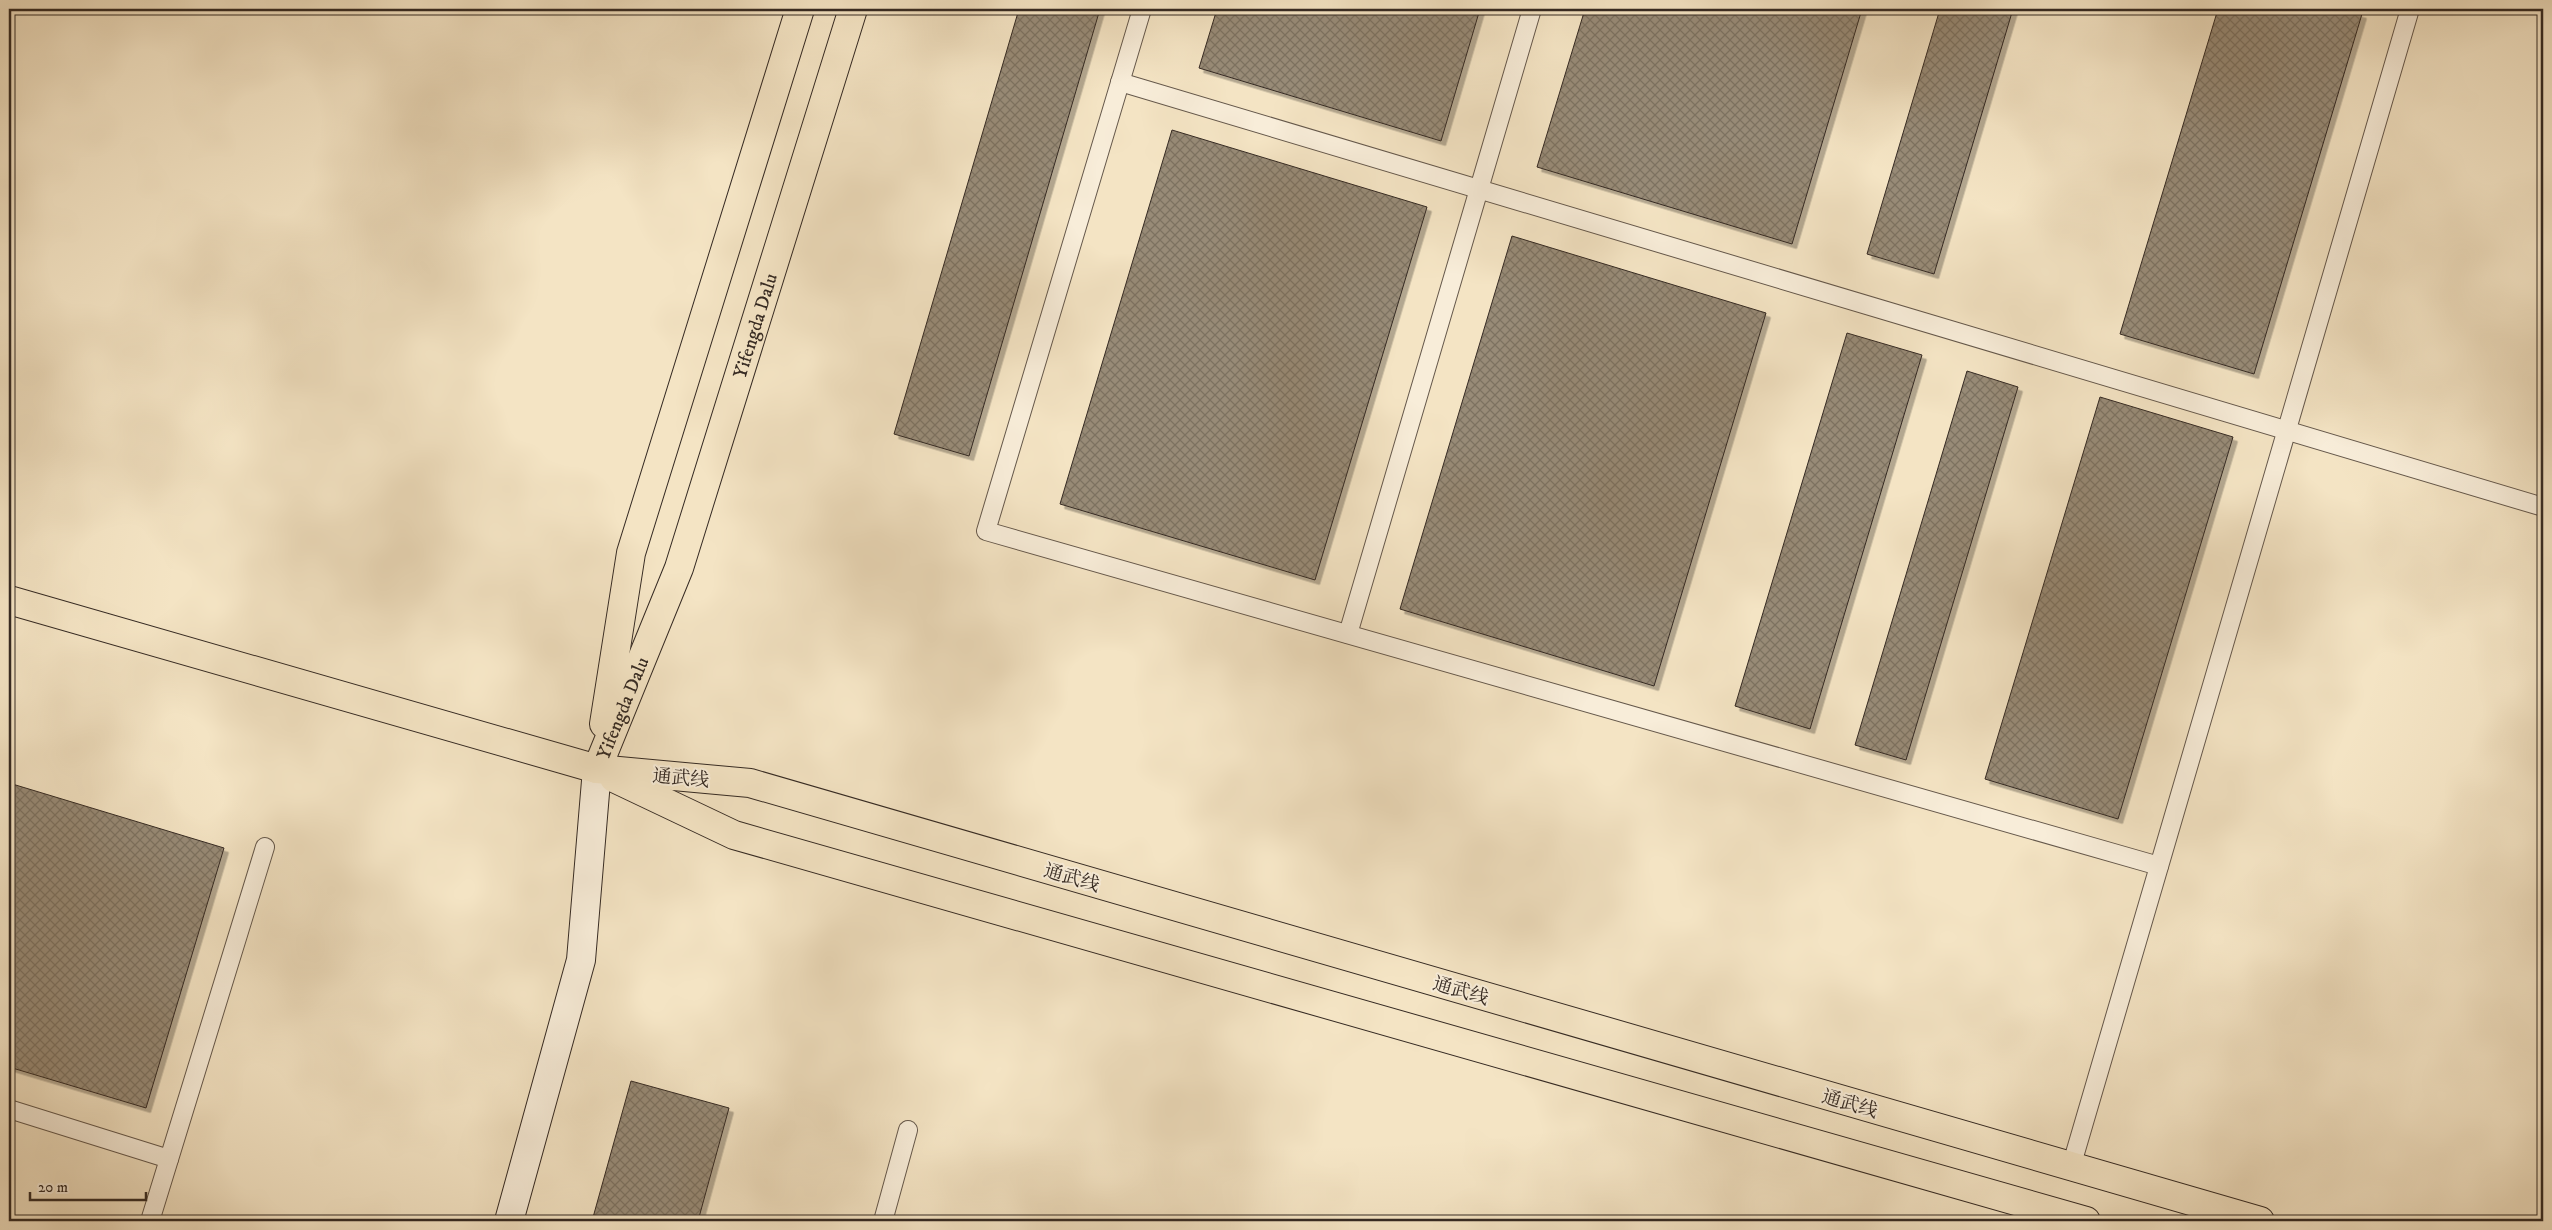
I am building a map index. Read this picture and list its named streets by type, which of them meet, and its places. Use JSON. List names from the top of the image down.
{
  "streets": {
    "main road": ["Yifengda Dalu", "通武线"]
  },
  "crossings": [
    ["Yifengda Dalu", "通武线"]
  ],
  "scale_bar": "20 m"
}
